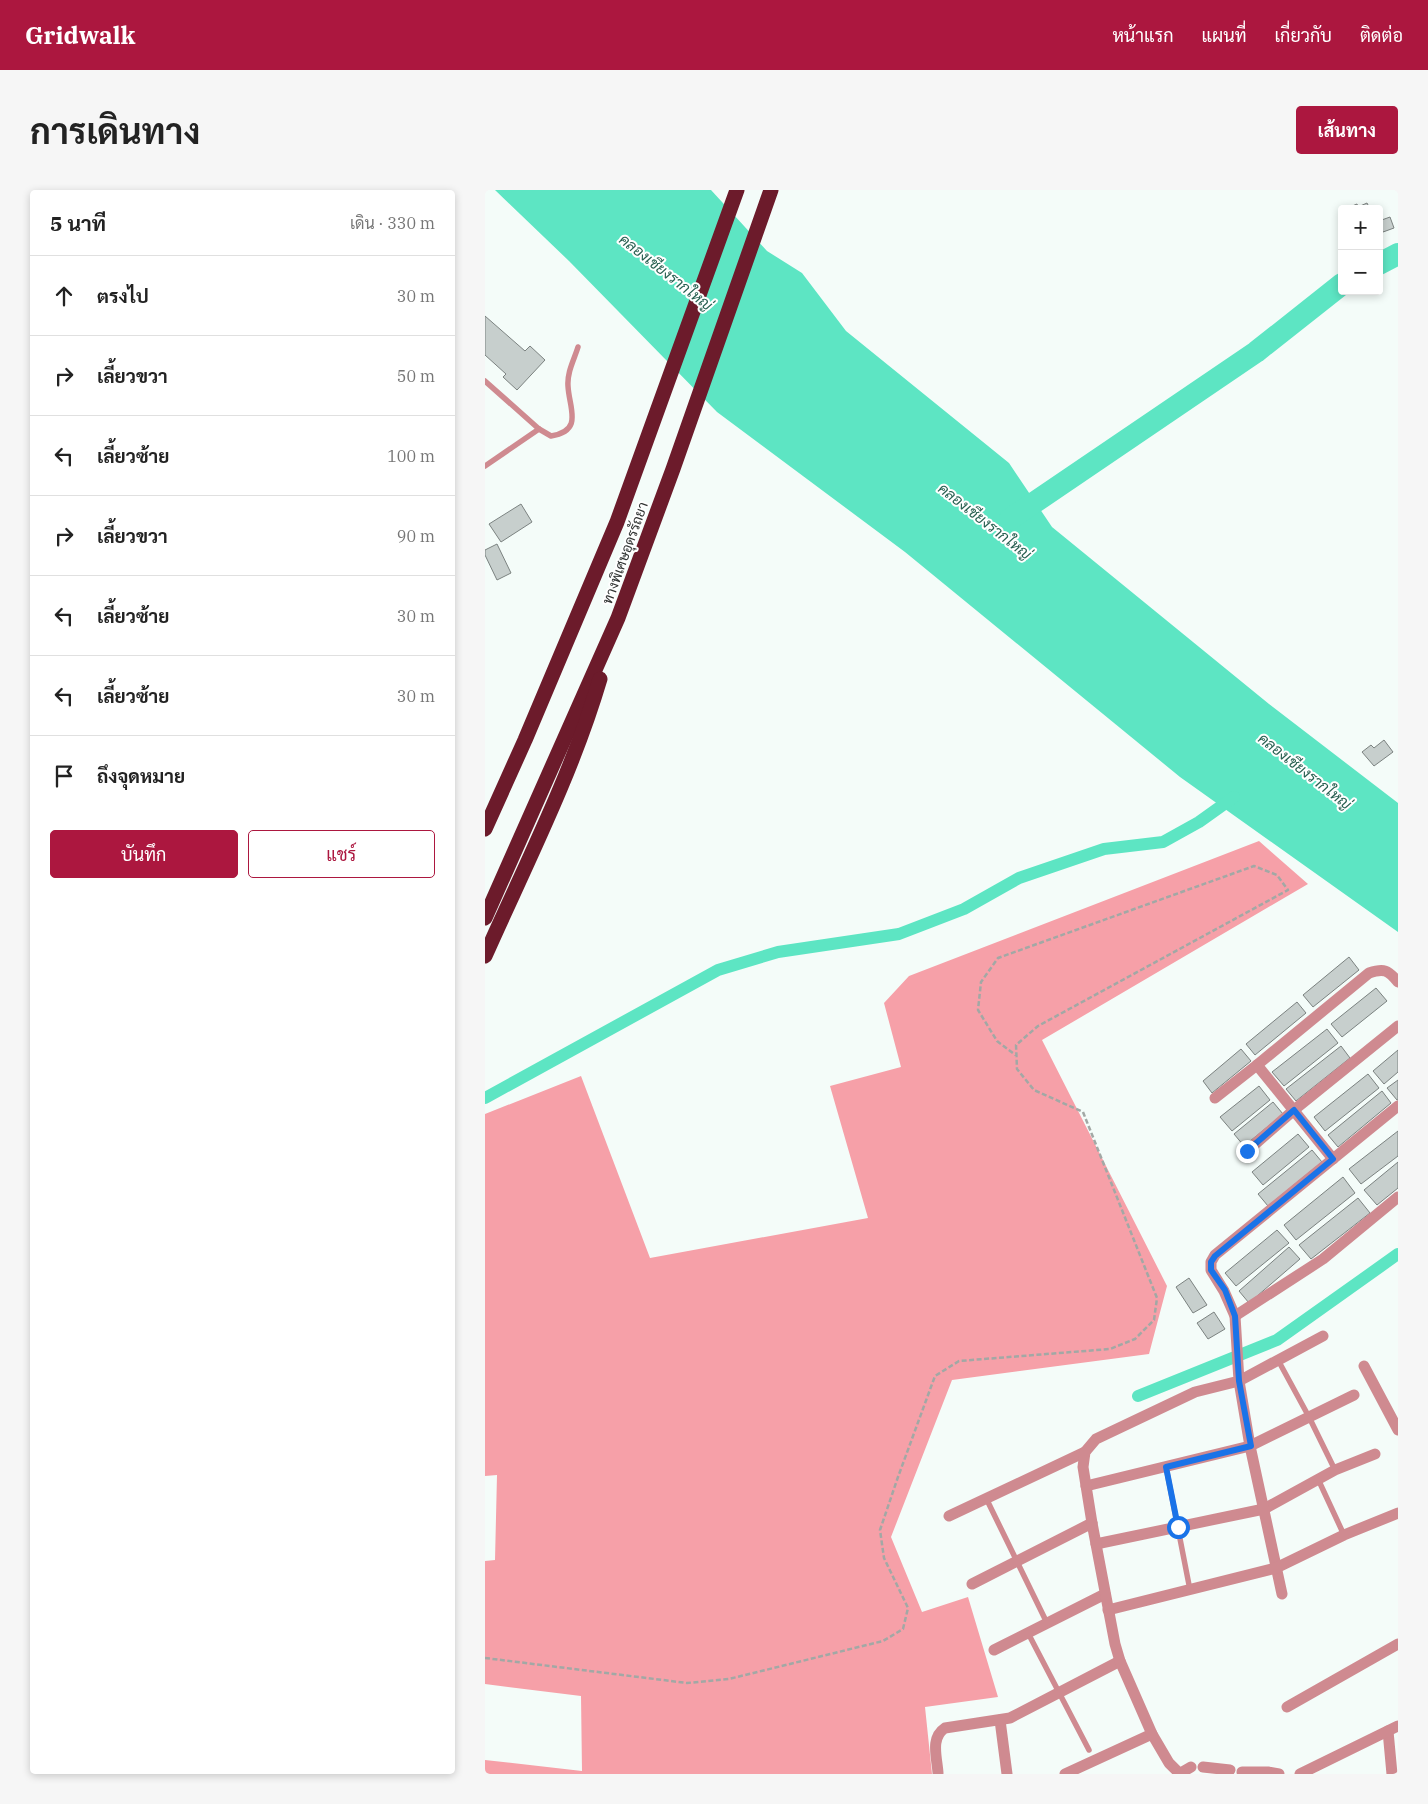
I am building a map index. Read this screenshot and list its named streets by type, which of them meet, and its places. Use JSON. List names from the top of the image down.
{
  "streets": {
    "highway": ["ทางพิเศษอุดรรัถยา"]
  },
  "water": ["คลองเชียงรากใหญ่"],
  "page": {
    "header": "Gridwalk",
    "nav": [
      "หน้าแรก",
      "แผนที่",
      "เกี่ยวกับ",
      "ติดต่อ"
    ],
    "buttons": [
      "เส้นทาง",
      ["บันทึก", "แชร์"]
    ],
    "title": "การเดินทาง",
    "heading": ["5 นาที", "เดิน · 330 m"],
    "map_buttons": ["+", "−"],
    "list": [
      ["ตรงไป", "30 m"],
      ["เลี้ยวขวา", "50 m"],
      ["เลี้ยวซ้าย", "100 m"],
      ["เลี้ยวขวา", "90 m"],
      ["เลี้ยวซ้าย", "30 m"],
      ["เลี้ยวซ้าย", "30 m"],
      "ถึงจุดหมาย"
    ]
  }
}
